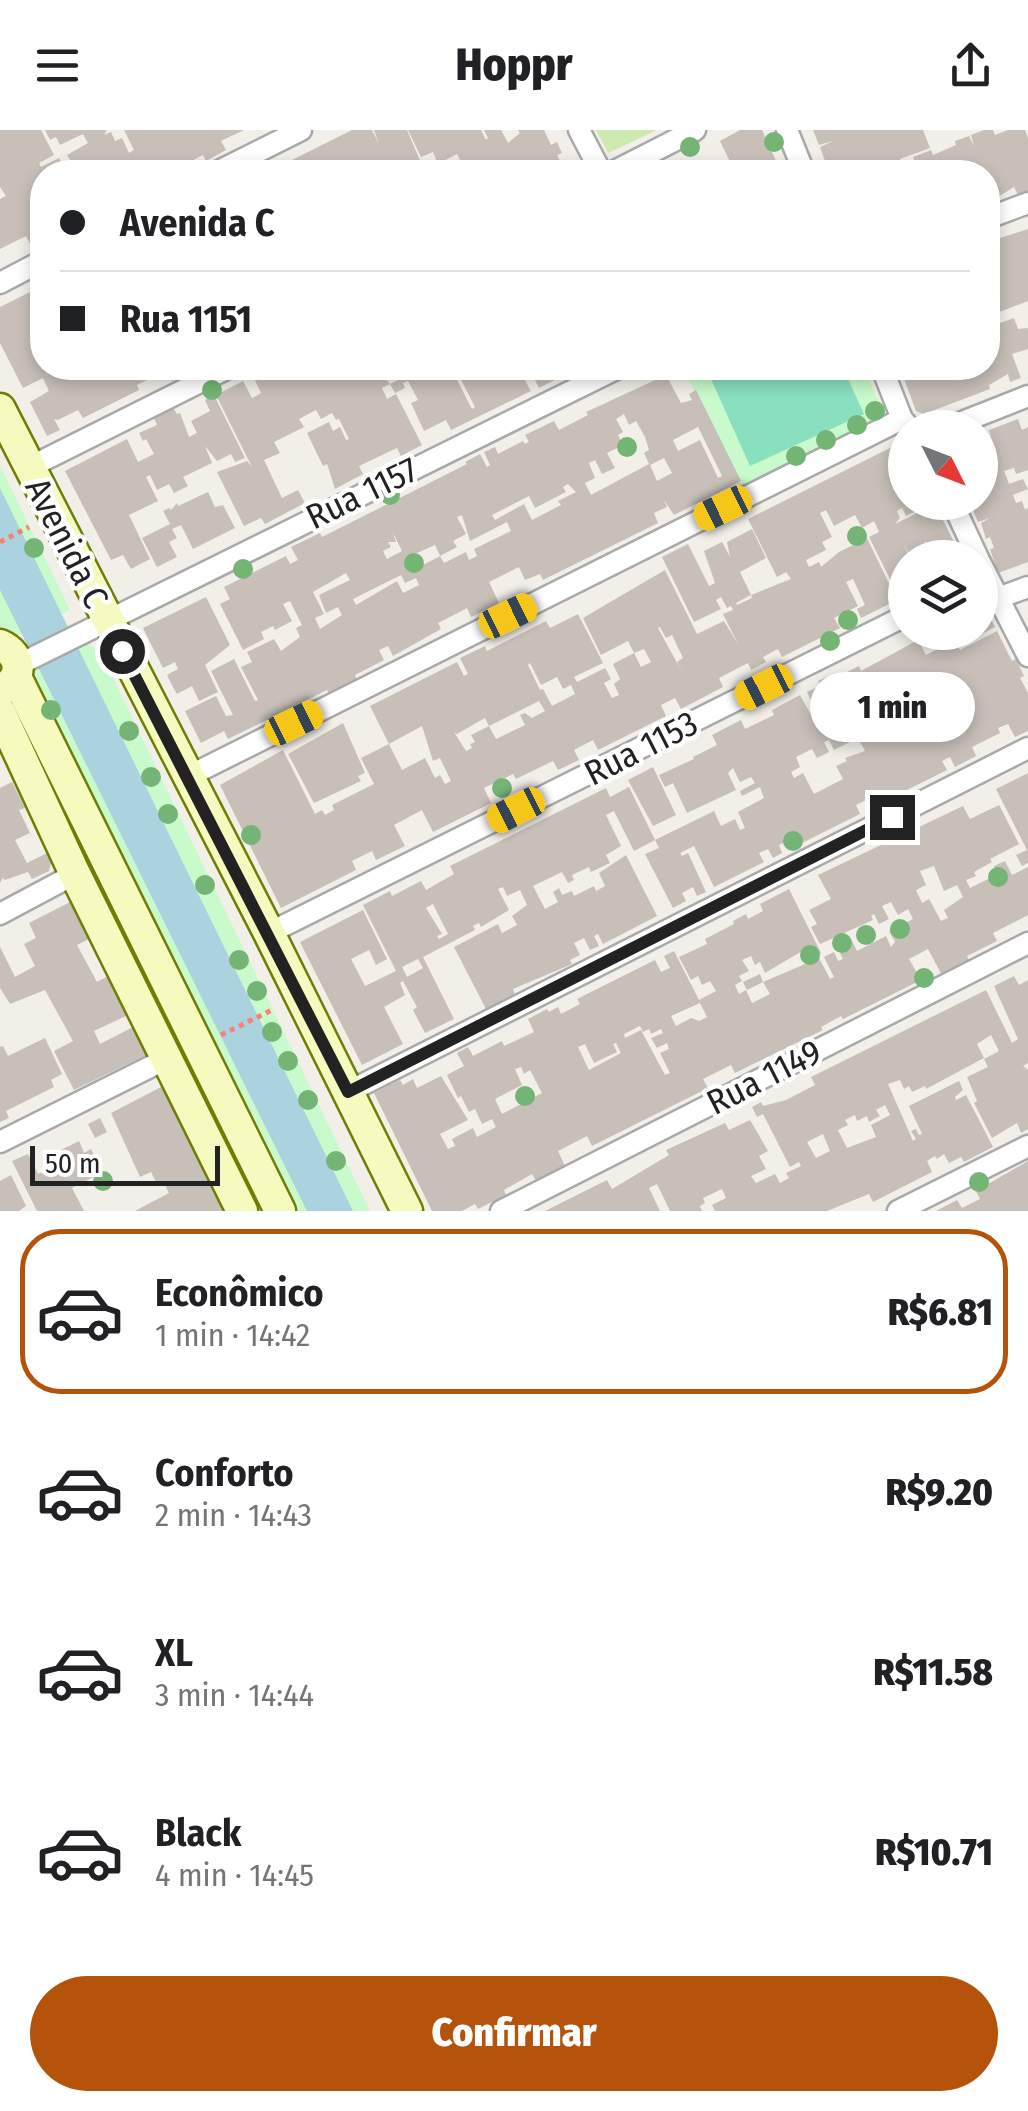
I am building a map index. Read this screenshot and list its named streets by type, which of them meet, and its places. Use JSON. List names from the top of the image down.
{
  "streets": {
    "street": [
      "Rua 1157",
      "Avenida C",
      "Rua 1153",
      "Rua 1149"
    ]
  },
  "crossings": [
    ["Rua 1157", "Avenida C"],
    ["Avenida C", "Rua 1153"]
  ],
  "scale_bar": "50 m",
  "north": "bottom right",
  "page": {
    "header": "Hoppr",
    "banner": ["Avenida C", "Rua 1151"],
    "bubble": "1 min",
    "scale": "50 m",
    "list": [
      {
        "name": "Econômico",
        "note": "1 min · 14:42",
        "value": "R$6.81"
      },
      {
        "name": "Conforto",
        "note": "2 min · 14:43",
        "value": "R$9.20"
      },
      {
        "name": "XL",
        "note": "3 min · 14:44",
        "value": "R$11.58"
      },
      {
        "name": "Black",
        "note": "4 min · 14:45",
        "value": "R$10.71"
      }
    ],
    "buttons": "Confirmar"
  }
}
